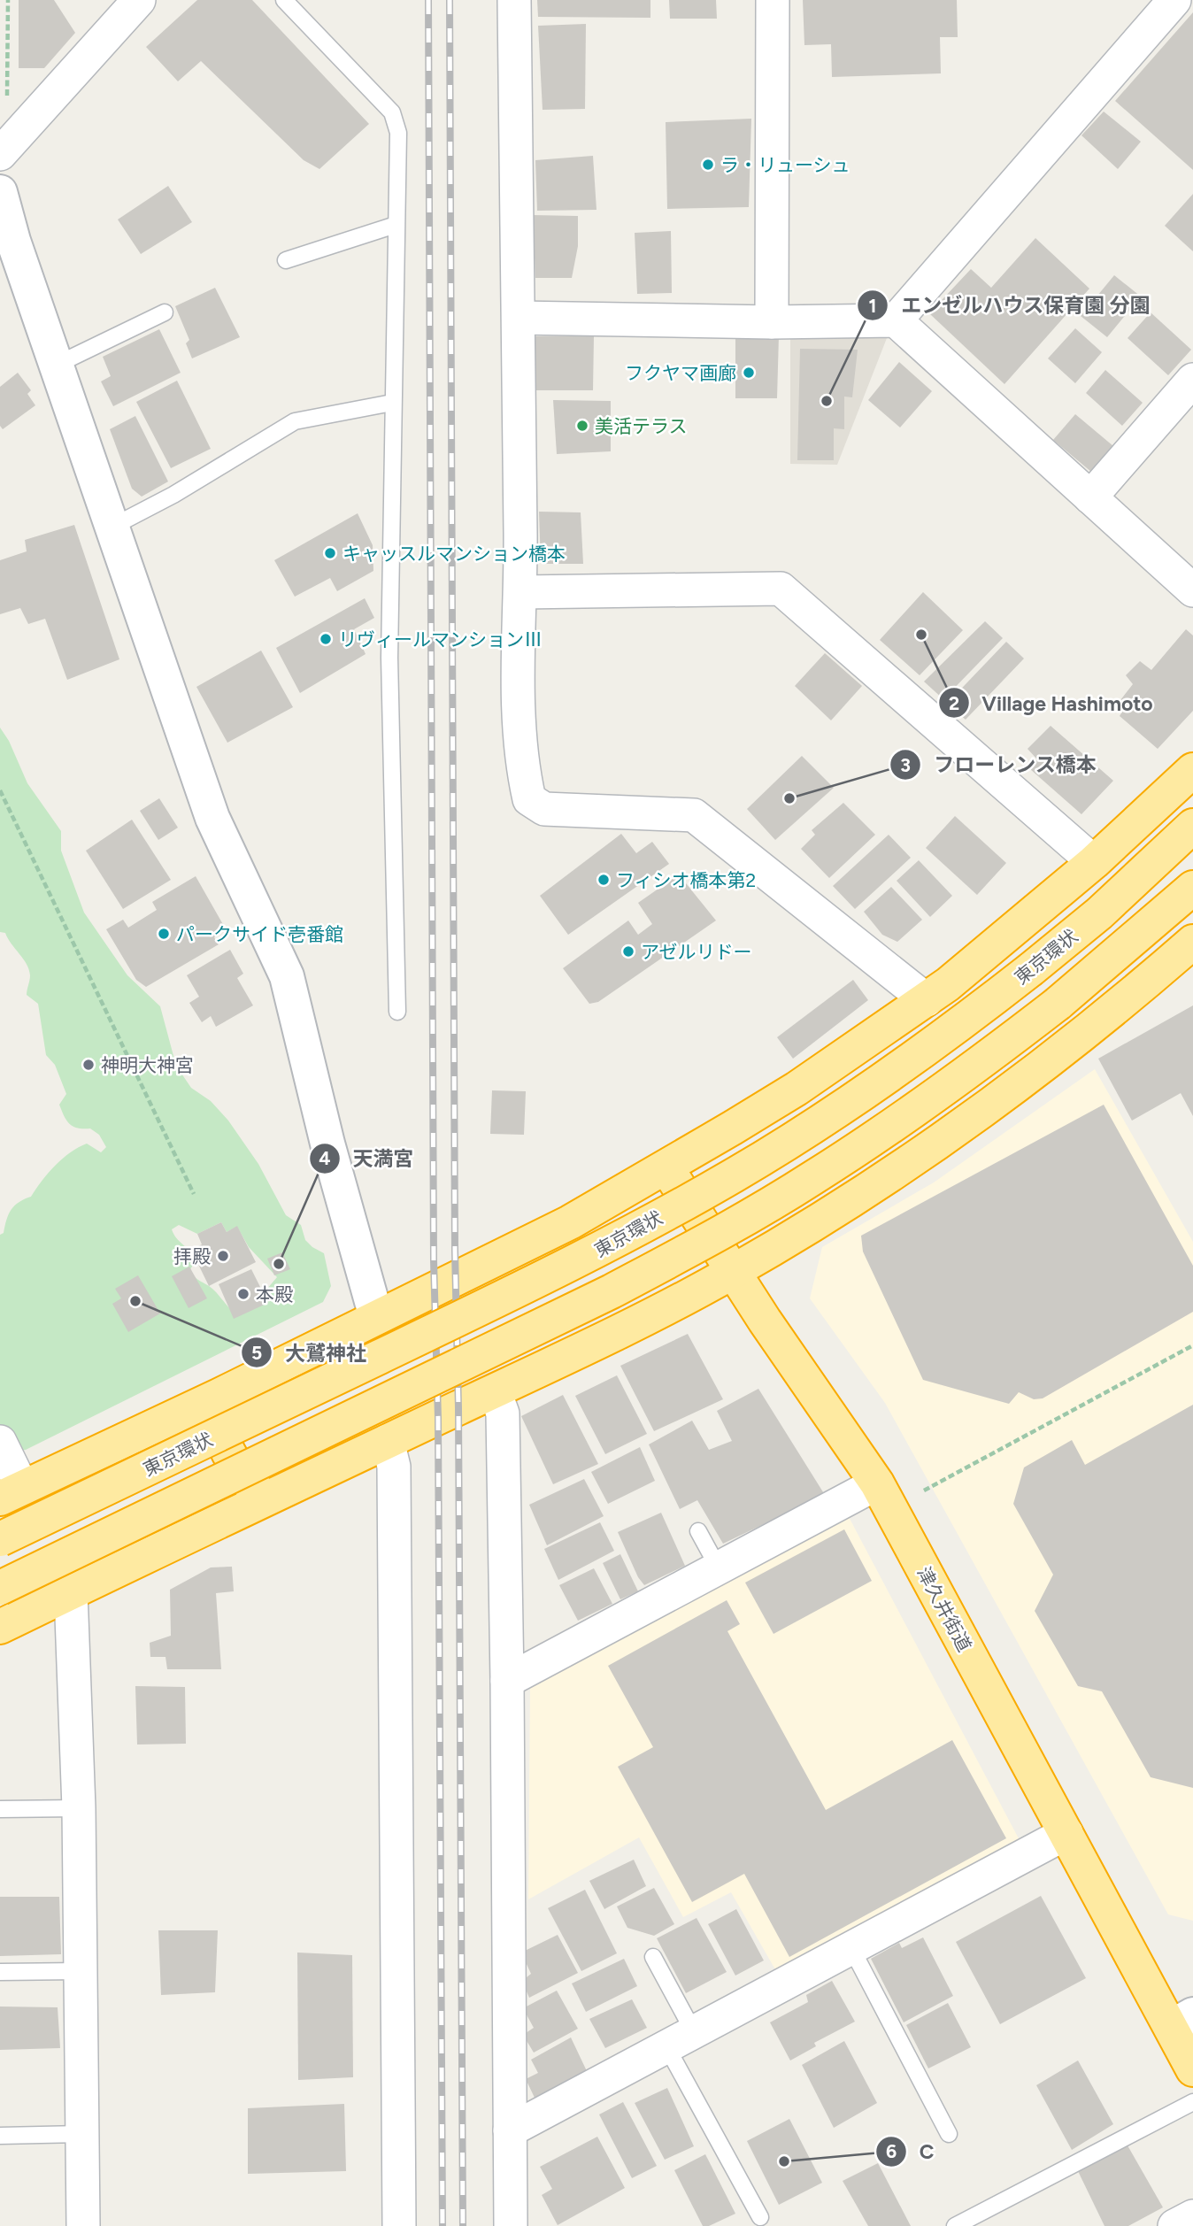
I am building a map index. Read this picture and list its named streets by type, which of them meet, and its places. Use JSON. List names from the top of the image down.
{
  "streets": {
    "highway": ["東京環状", "津久井街道"]
  },
  "places": [
    "ラ・リューシュ",
    "フクヤマ画廊",
    "エンゼルハウス保育園 分園",
    "美活テラス",
    "キャッスルマンション橋本",
    "Village Hashimoto",
    "リヴィールマンションⅢ",
    "フローレンス橋本",
    "フィシオ橋本第2",
    "パークサイド壱番館",
    "アゼルリドー",
    "神明大神宮",
    "拝殿",
    "天満宮",
    "本殿",
    "大鷲神社",
    "C"
  ]
}
